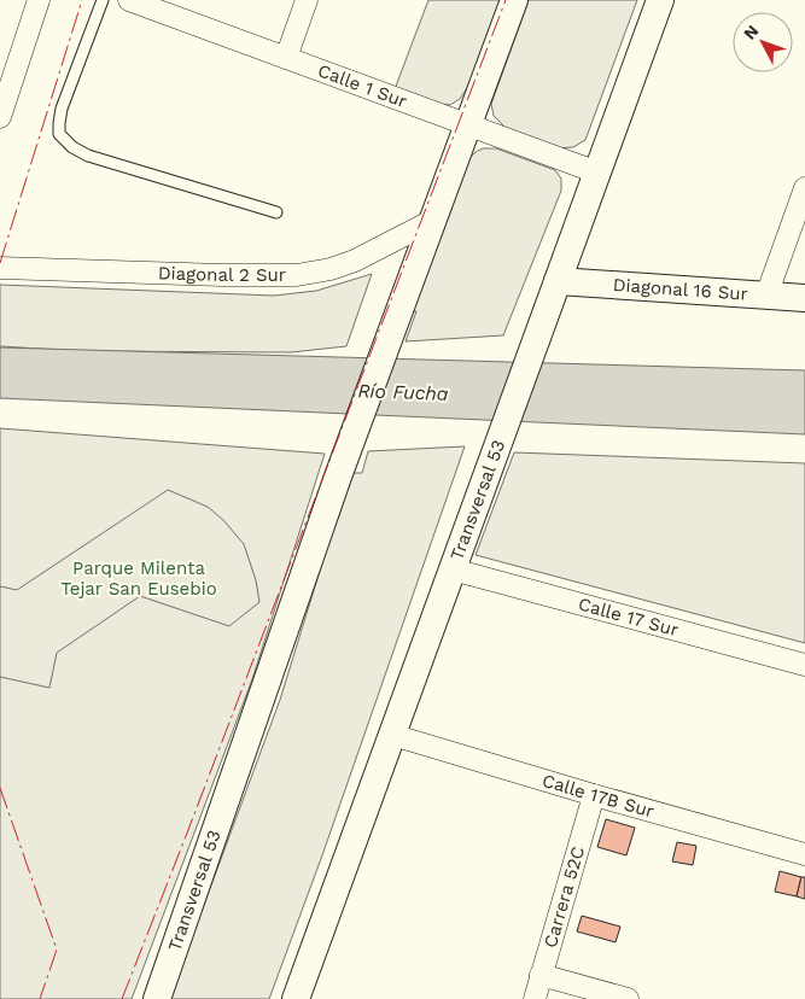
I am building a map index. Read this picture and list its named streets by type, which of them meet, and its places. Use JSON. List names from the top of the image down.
{
  "streets": {
    "street": [
      "Calle 1 Sur",
      "Diagonal 2 Sur",
      "Diagonal 16 Sur",
      "Transversal 53",
      "Calle 17 Sur",
      "Calle 17B Sur",
      "Carrera 52C"
    ]
  },
  "crossings": [
    ["Calle 1 Sur", "Transversal 53"],
    ["Diagonal 2 Sur", "Transversal 53"],
    ["Diagonal 16 Sur", "Transversal 53"],
    ["Transversal 53", "Calle 17 Sur"],
    ["Transversal 53", "Calle 17B Sur"],
    ["Calle 17B Sur", "Carrera 52C"]
  ],
  "water": ["Río Fucha"],
  "parks": ["Parque Milenta Tejar San Eusebio"],
  "north": "top left"
}
